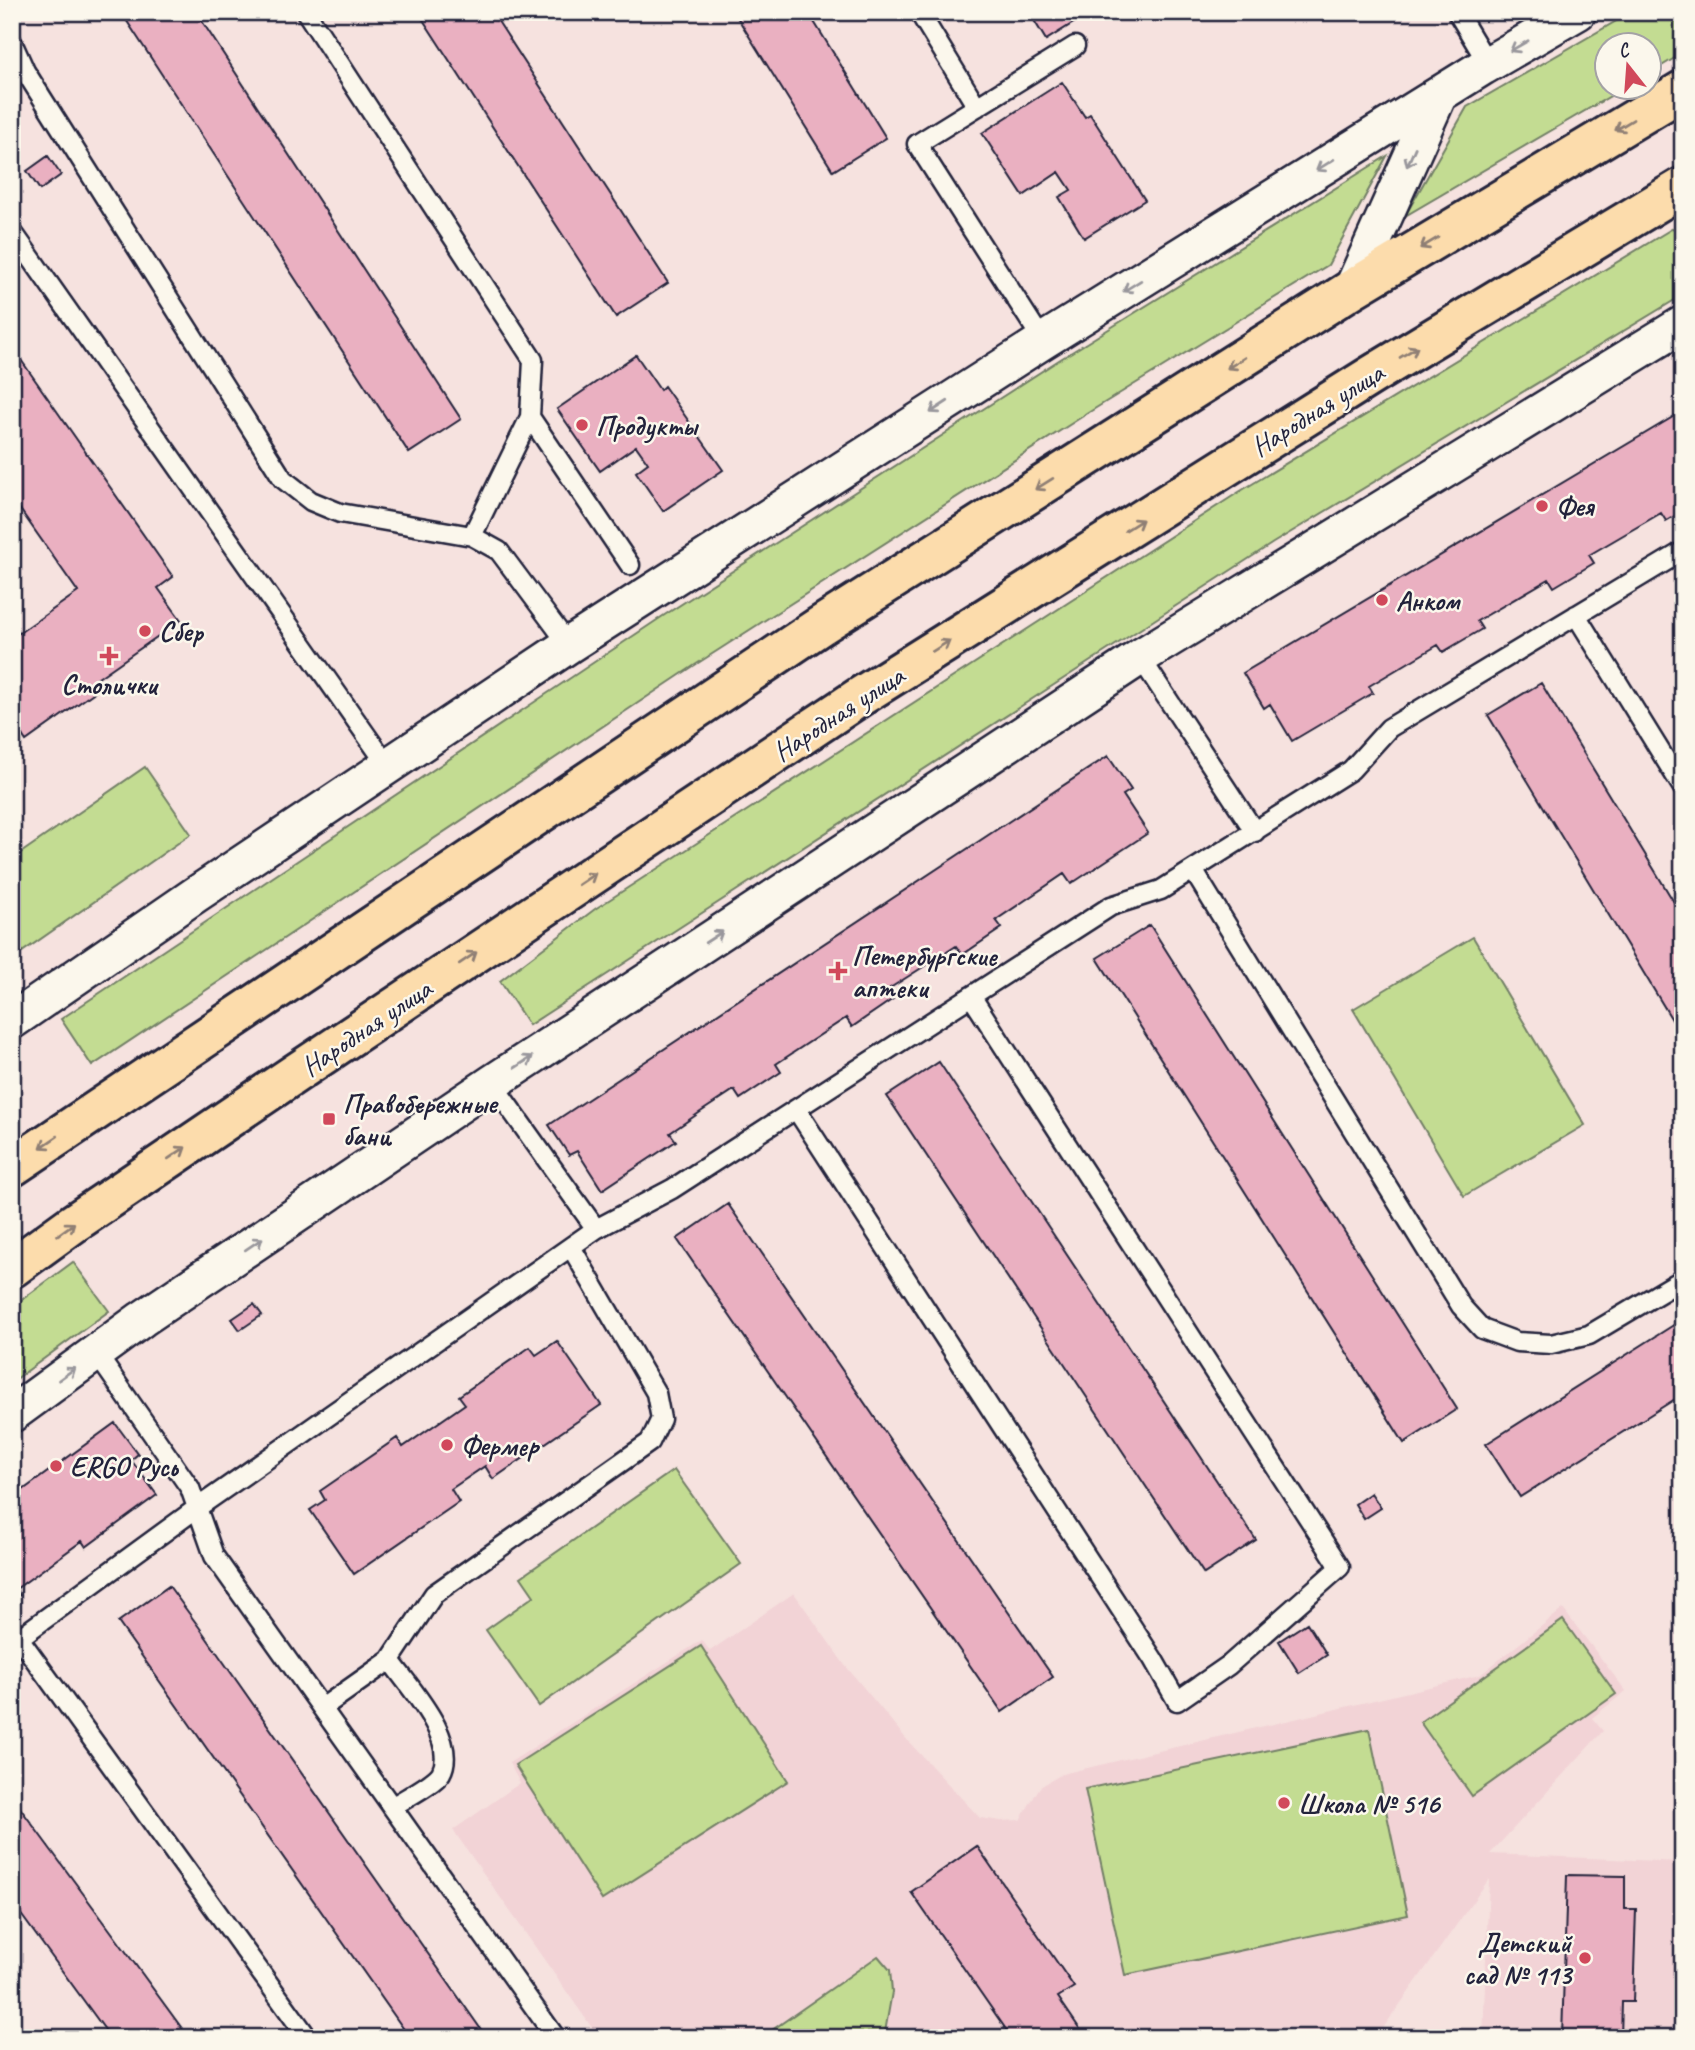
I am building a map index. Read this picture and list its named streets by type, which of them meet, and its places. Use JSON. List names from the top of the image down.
{
  "streets": {
    "main road": ["Народная улица"]
  },
  "places": {
    "other": [
      "Продукты",
      "Фея",
      "Анком",
      "Сбер",
      "Фермер",
      "ERGO Русь",
      "Школа № 516",
      "Детский сад № 113"
    ],
    "health": ["Столички", "Петербургские аптеки"],
    "transit": ["Правобережные бани"]
  },
  "north": "top"
}
